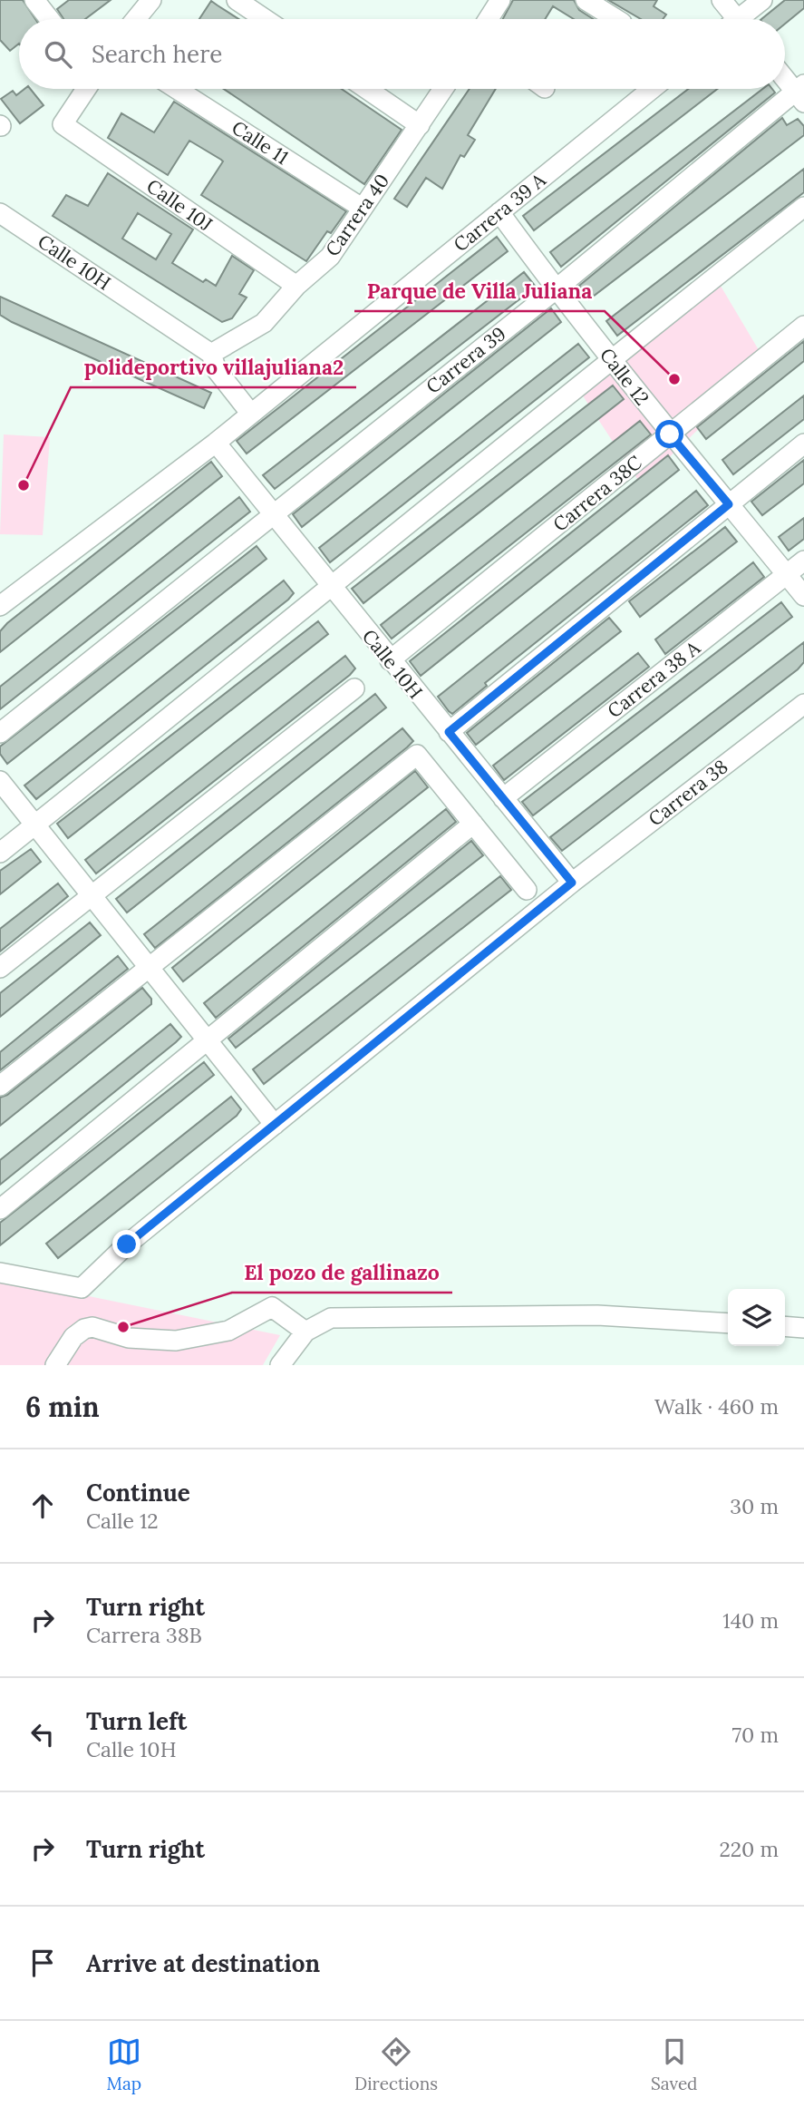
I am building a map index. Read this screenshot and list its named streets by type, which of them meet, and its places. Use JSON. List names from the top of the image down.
{
  "streets": {
    "street": [
      "Calle 11",
      "Calle 10J",
      "Carrera 39 A",
      "Carrera 40",
      "Calle 10H",
      "Carrera 39",
      "Calle 12",
      "Carrera 38C",
      "Carrera 38 A",
      "Carrera 38"
    ]
  },
  "crossings": [
    ["Calle 11", "Carrera 40"],
    ["Calle 10J", "Carrera 40"],
    ["Carrera 39 A", "Calle 10H"],
    ["Carrera 39 A", "Calle 12"],
    ["Carrera 40", "Calle 10H"],
    ["Calle 10H", "Carrera 39"],
    ["Calle 10H", "Carrera 38C"],
    ["Calle 10H", "Carrera 38 A"],
    ["Calle 10H", "Carrera 38"],
    ["Carrera 39", "Calle 12"],
    ["Calle 12", "Carrera 38C"],
    ["Calle 12", "Carrera 38 A"]
  ],
  "places": ["Parque de Villa Juliana", "polideportivo villajuliana2", "El pozo de gallinazo"],
  "page": {
    "search": "Search here",
    "heading": ["6 min", "Walk · 460 m"],
    "list": [
      ["Continue", "Calle 12", "30 m"],
      ["Turn right", "Carrera 38B", "140 m"],
      ["Turn left", "Calle 10H", "70 m"],
      ["Turn right", "220 m"],
      "Arrive at destination"
    ],
    "nav": ["Map", "Directions", "Saved"]
  }
}
